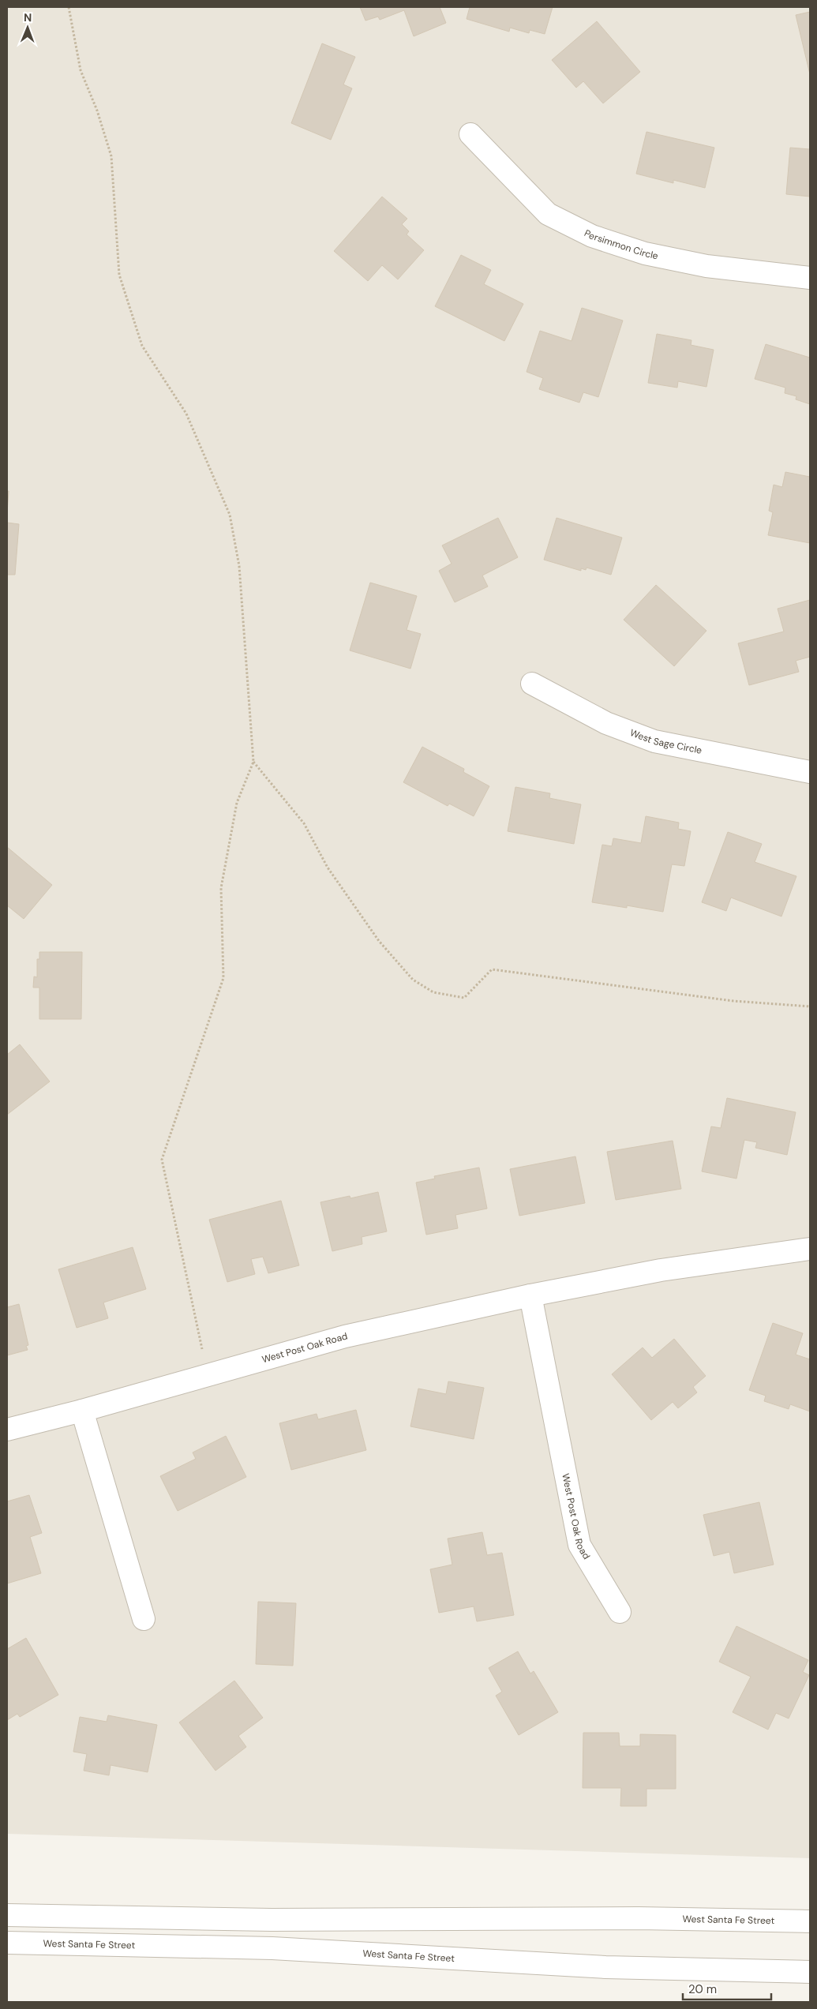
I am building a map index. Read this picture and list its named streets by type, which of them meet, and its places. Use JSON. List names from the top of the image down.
{
  "streets": {
    "street": [
      "Persimmon Circle",
      "West Sage Circle",
      "West Post Oak Road",
      "West Santa Fe Street"
    ]
  },
  "scale_bar": "20 m",
  "north": "top"
}
